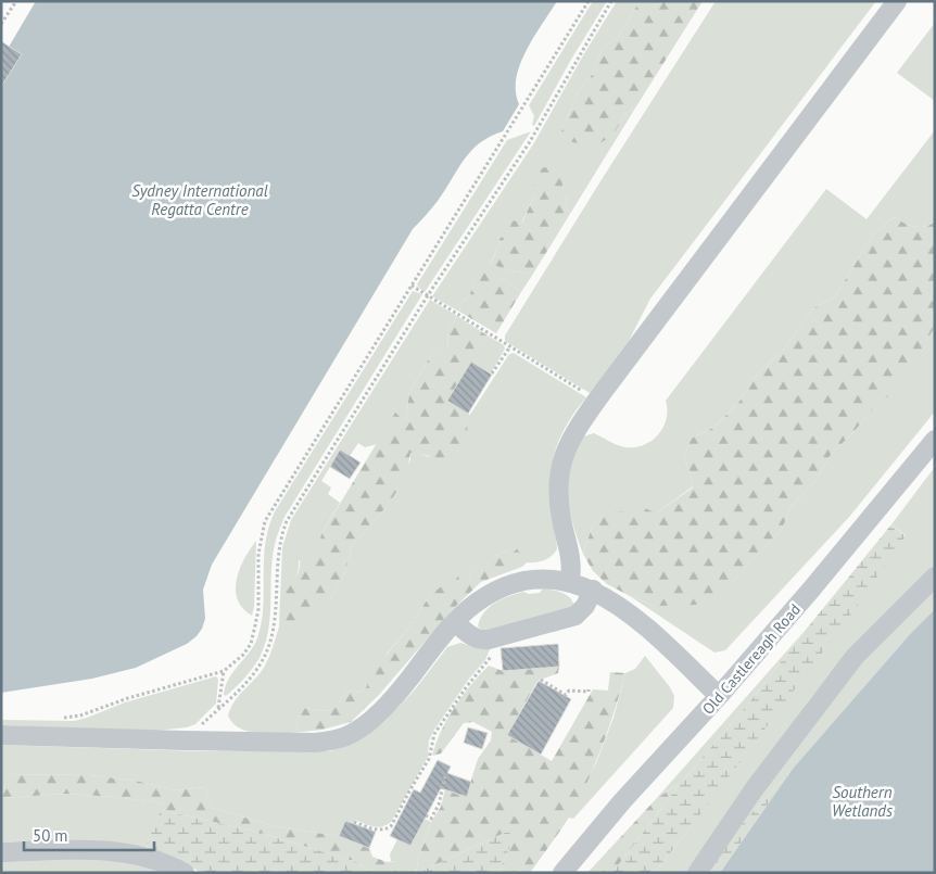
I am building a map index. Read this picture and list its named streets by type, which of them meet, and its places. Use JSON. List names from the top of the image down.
{
  "streets": {
    "street": ["Old Castlereagh Road"]
  },
  "water": ["Sydney International Regatta Centre", "Southern Wetlands"],
  "scale_bar": "50 m"
}
